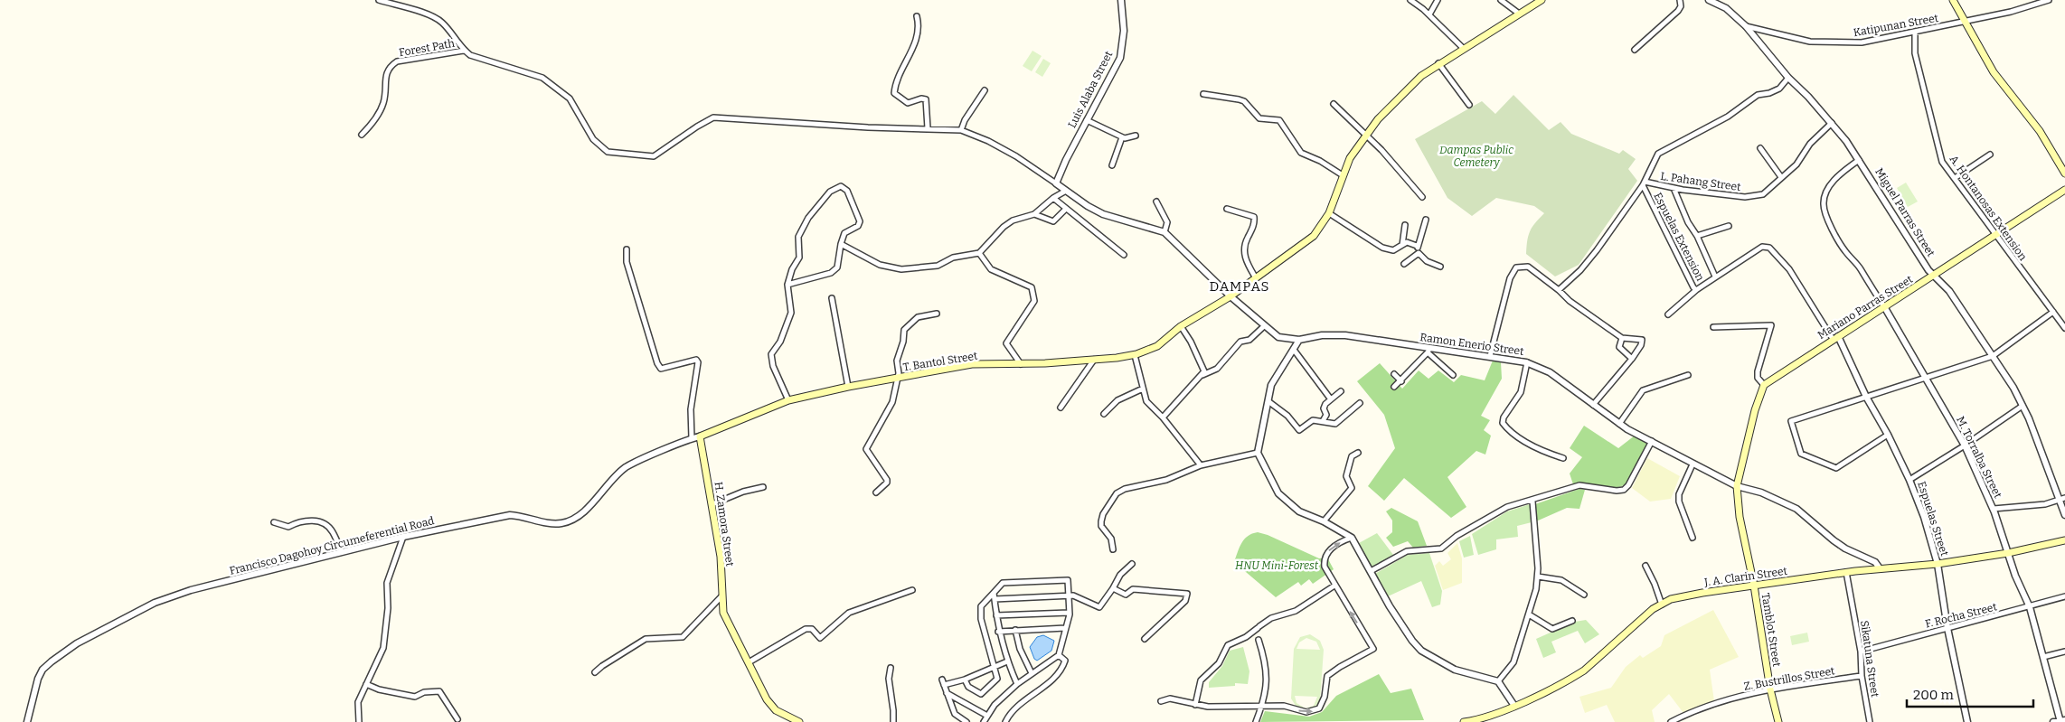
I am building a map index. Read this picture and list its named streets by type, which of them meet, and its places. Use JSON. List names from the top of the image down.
{
  "streets": {
    "main road": [
      "Mariano Parras Street",
      "T. Bantol Street",
      "H. Zamora Street",
      "J. A. Clarin Street",
      "Tamblot Street"
    ],
    "street": [
      "Katipunan Street",
      "Forest Path",
      "Luis Alaba Street",
      "L. Pahang Street",
      "A. Hontanosas Extension",
      "Miguel Parras Street",
      "Espuelas Extension",
      "Ramon Enerio Street",
      "M. Torralba Street",
      "Espuelas Street",
      "Francisco Dagohoy Circumeferential Road",
      "F. Rocha Street",
      "Sikatuna Street",
      "Z. Bustrillos Street"
    ]
  },
  "crossings": [
    ["Katipunan Street", "A. Hontanosas Extension"],
    ["Katipunan Street", "Miguel Parras Street"],
    ["Luis Alaba Street", "Ramon Enerio Street"],
    ["L. Pahang Street", "Miguel Parras Street"],
    ["L. Pahang Street", "Espuelas Extension"],
    ["A. Hontanosas Extension", "Mariano Parras Street"],
    ["Miguel Parras Street", "Mariano Parras Street"],
    ["Miguel Parras Street", "M. Torralba Street"],
    ["Espuelas Extension", "Mariano Parras Street"],
    ["Espuelas Extension", "Espuelas Street"],
    ["Mariano Parras Street", "M. Torralba Street"],
    ["Mariano Parras Street", "Espuelas Street"],
    ["Ramon Enerio Street", "T. Bantol Street"],
    ["Ramon Enerio Street", "J. A. Clarin Street"],
    ["Ramon Enerio Street", "Tamblot Street"],
    ["T. Bantol Street", "H. Zamora Street"],
    ["T. Bantol Street", "Francisco Dagohoy Circumeferential Road"],
    ["M. Torralba Street", "J. A. Clarin Street"],
    ["M. Torralba Street", "F. Rocha Street"],
    ["Espuelas Street", "J. A. Clarin Street"],
    ["Espuelas Street", "F. Rocha Street"],
    ["H. Zamora Street", "Francisco Dagohoy Circumeferential Road"],
    ["J. A. Clarin Street", "Tamblot Street"],
    ["J. A. Clarin Street", "Sikatuna Street"],
    ["F. Rocha Street", "Sikatuna Street"],
    ["Tamblot Street", "Z. Bustrillos Street"],
    ["Sikatuna Street", "Z. Bustrillos Street"]
  ],
  "districts": ["DAMPAS"],
  "parks": ["Dampas Public Cemetery", "HNU Mini-Forest"],
  "scale_bar": "200 m"
}
